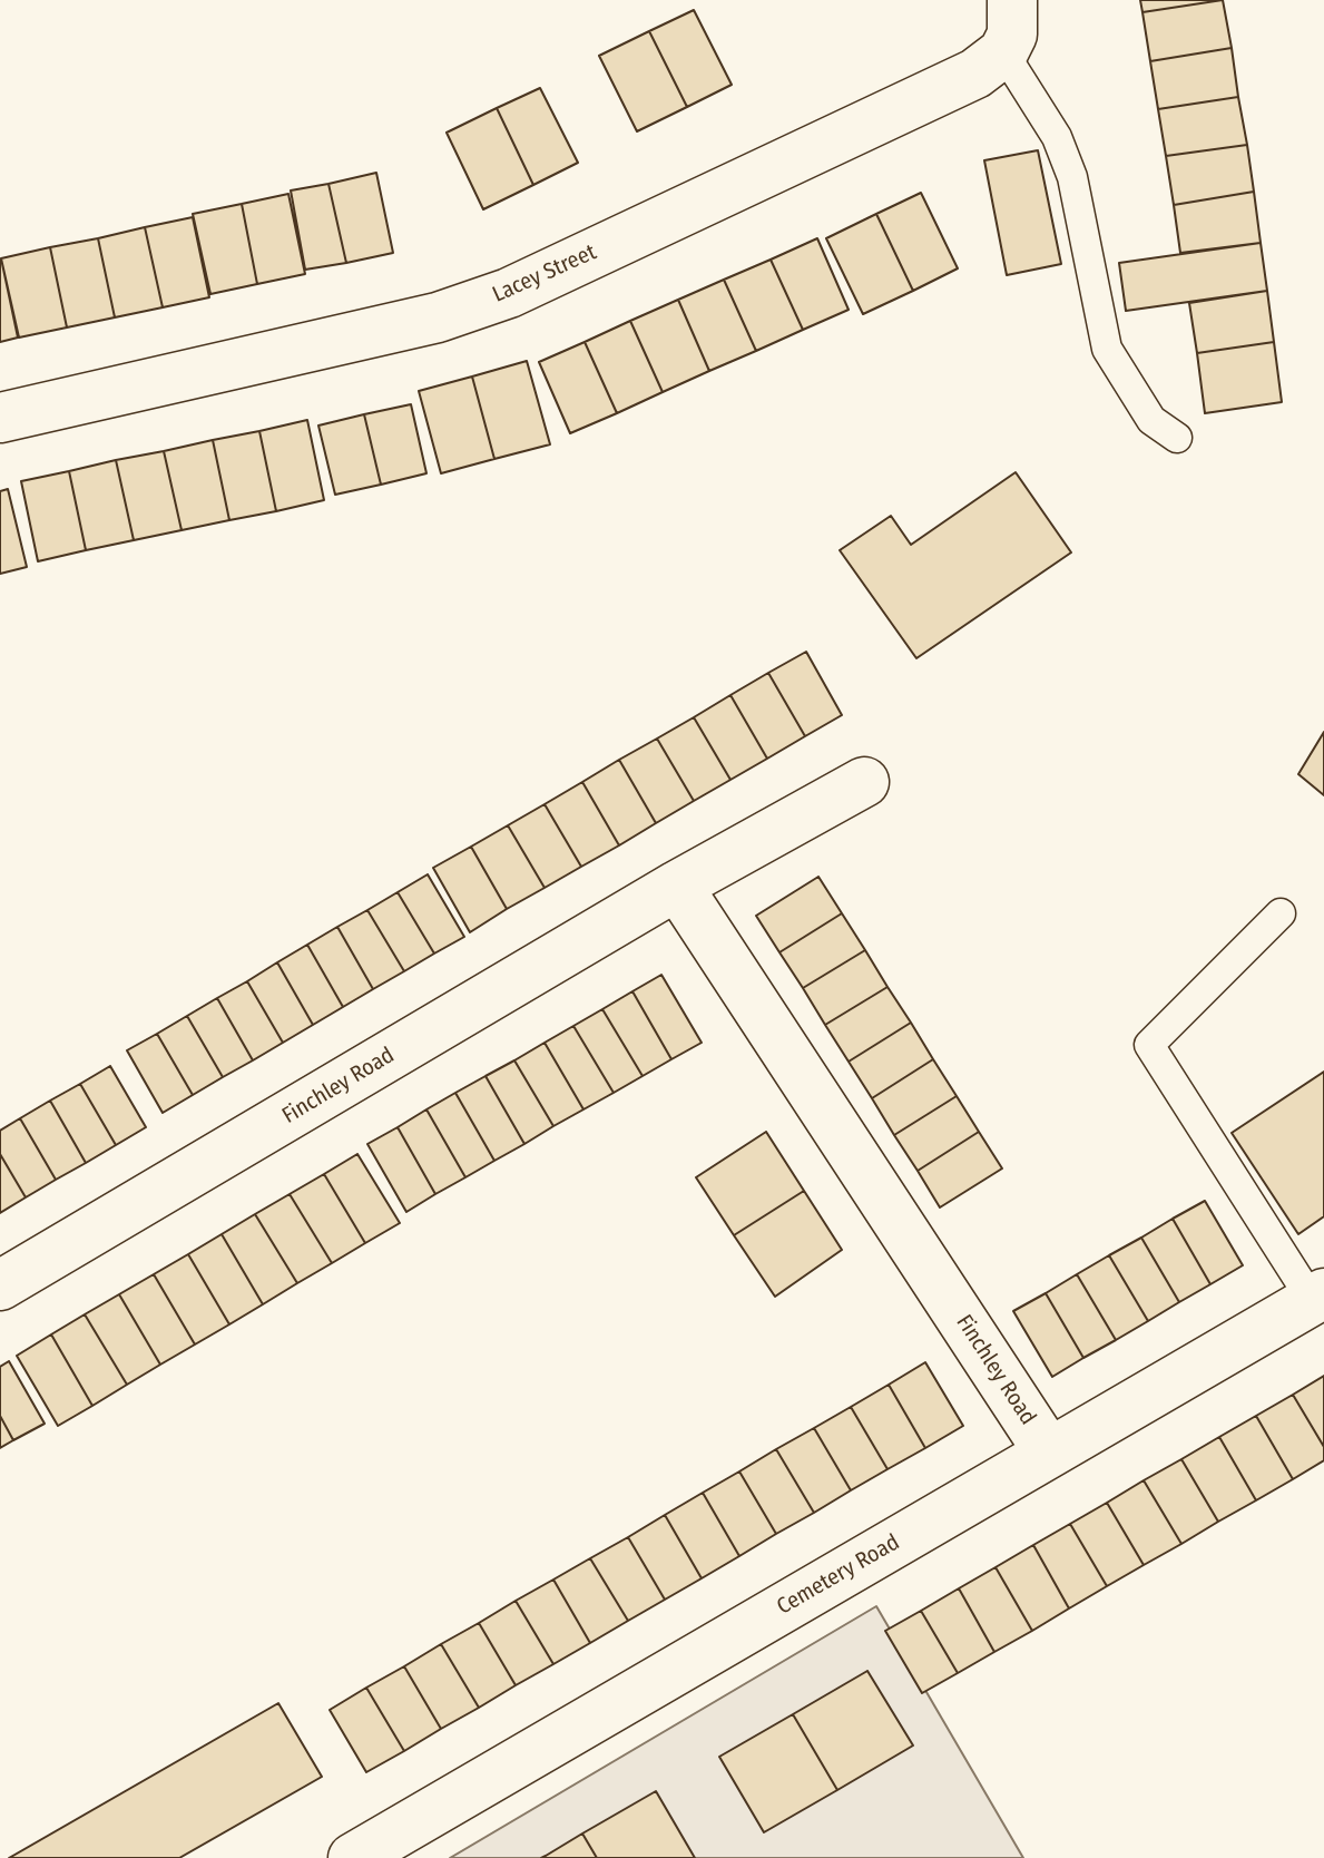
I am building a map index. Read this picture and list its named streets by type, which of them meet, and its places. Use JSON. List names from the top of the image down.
{
  "streets": {
    "street": ["Lacey Street", "Finchley Road", "Cemetery Road"]
  },
  "crossings": [
    ["Finchley Road", "Cemetery Road"]
  ]
}
